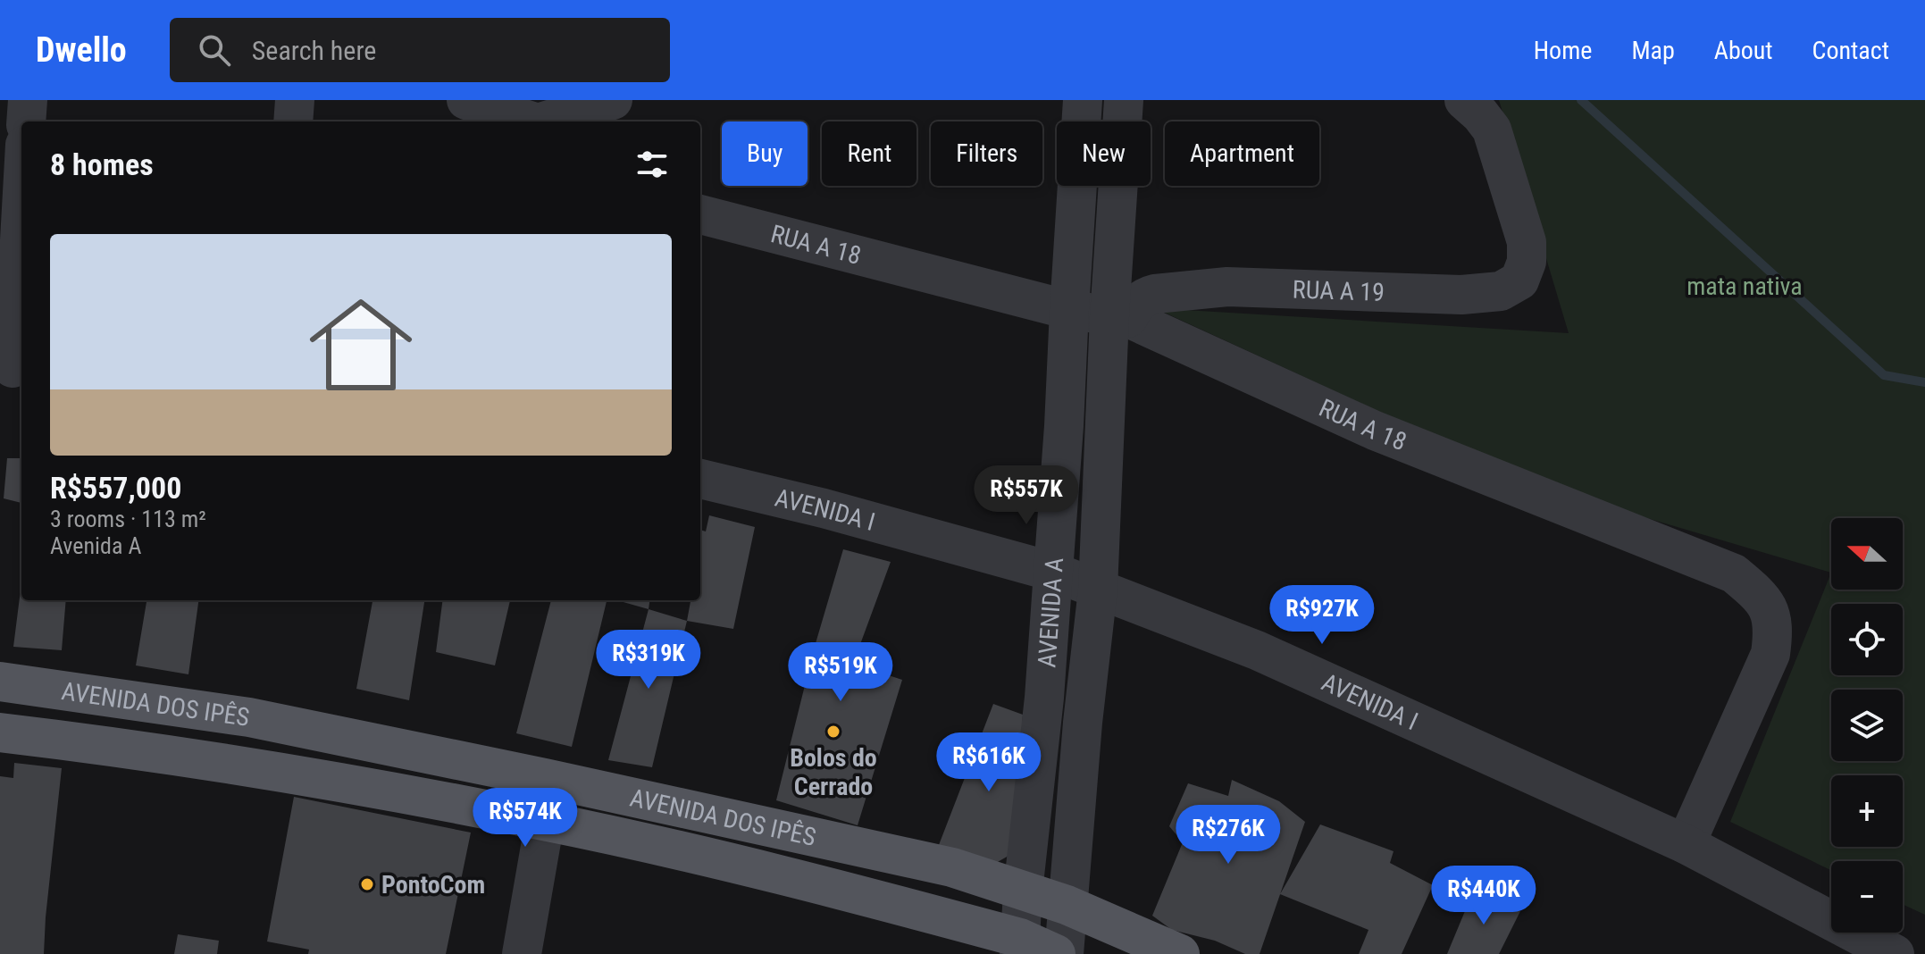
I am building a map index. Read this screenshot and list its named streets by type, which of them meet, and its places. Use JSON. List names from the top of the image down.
{
  "streets": {
    "main road": ["AVENIDA DOS IPÊS"],
    "street": [
      "RUA A 18",
      "RUA A 19",
      "AVENIDA I",
      "AVENIDA A"
    ]
  },
  "crossings": [
    ["RUA A 18", "RUA A 19"],
    ["RUA A 18", "AVENIDA I"],
    ["RUA A 18", "AVENIDA A"],
    ["RUA A 19", "AVENIDA A"],
    ["AVENIDA I", "AVENIDA A"],
    ["AVENIDA A", "AVENIDA DOS IPÊS"]
  ],
  "parks": ["mata nativa"],
  "places": ["Bolos do Cerrado", "PontoCom"],
  "north": "left",
  "page": {
    "header": "Dwello",
    "search": "Search here",
    "nav": [
      "Home",
      "Map",
      "About",
      "Contact"
    ],
    "chip": [
      "Buy",
      "Rent",
      "Filters",
      "New",
      "Apartment"
    ],
    "heading": "8 homes",
    "list": [
      {
        "name": "R$557,000",
        "note": "3 rooms · 113 m² · Avenida A"
      }
    ],
    "price": [
      "R$557K",
      "R$927K",
      "R$319K",
      "R$519K",
      "R$616K",
      "R$574K",
      "R$276K",
      "R$440K"
    ],
    "map_buttons": ["+", "−"]
  }
}
